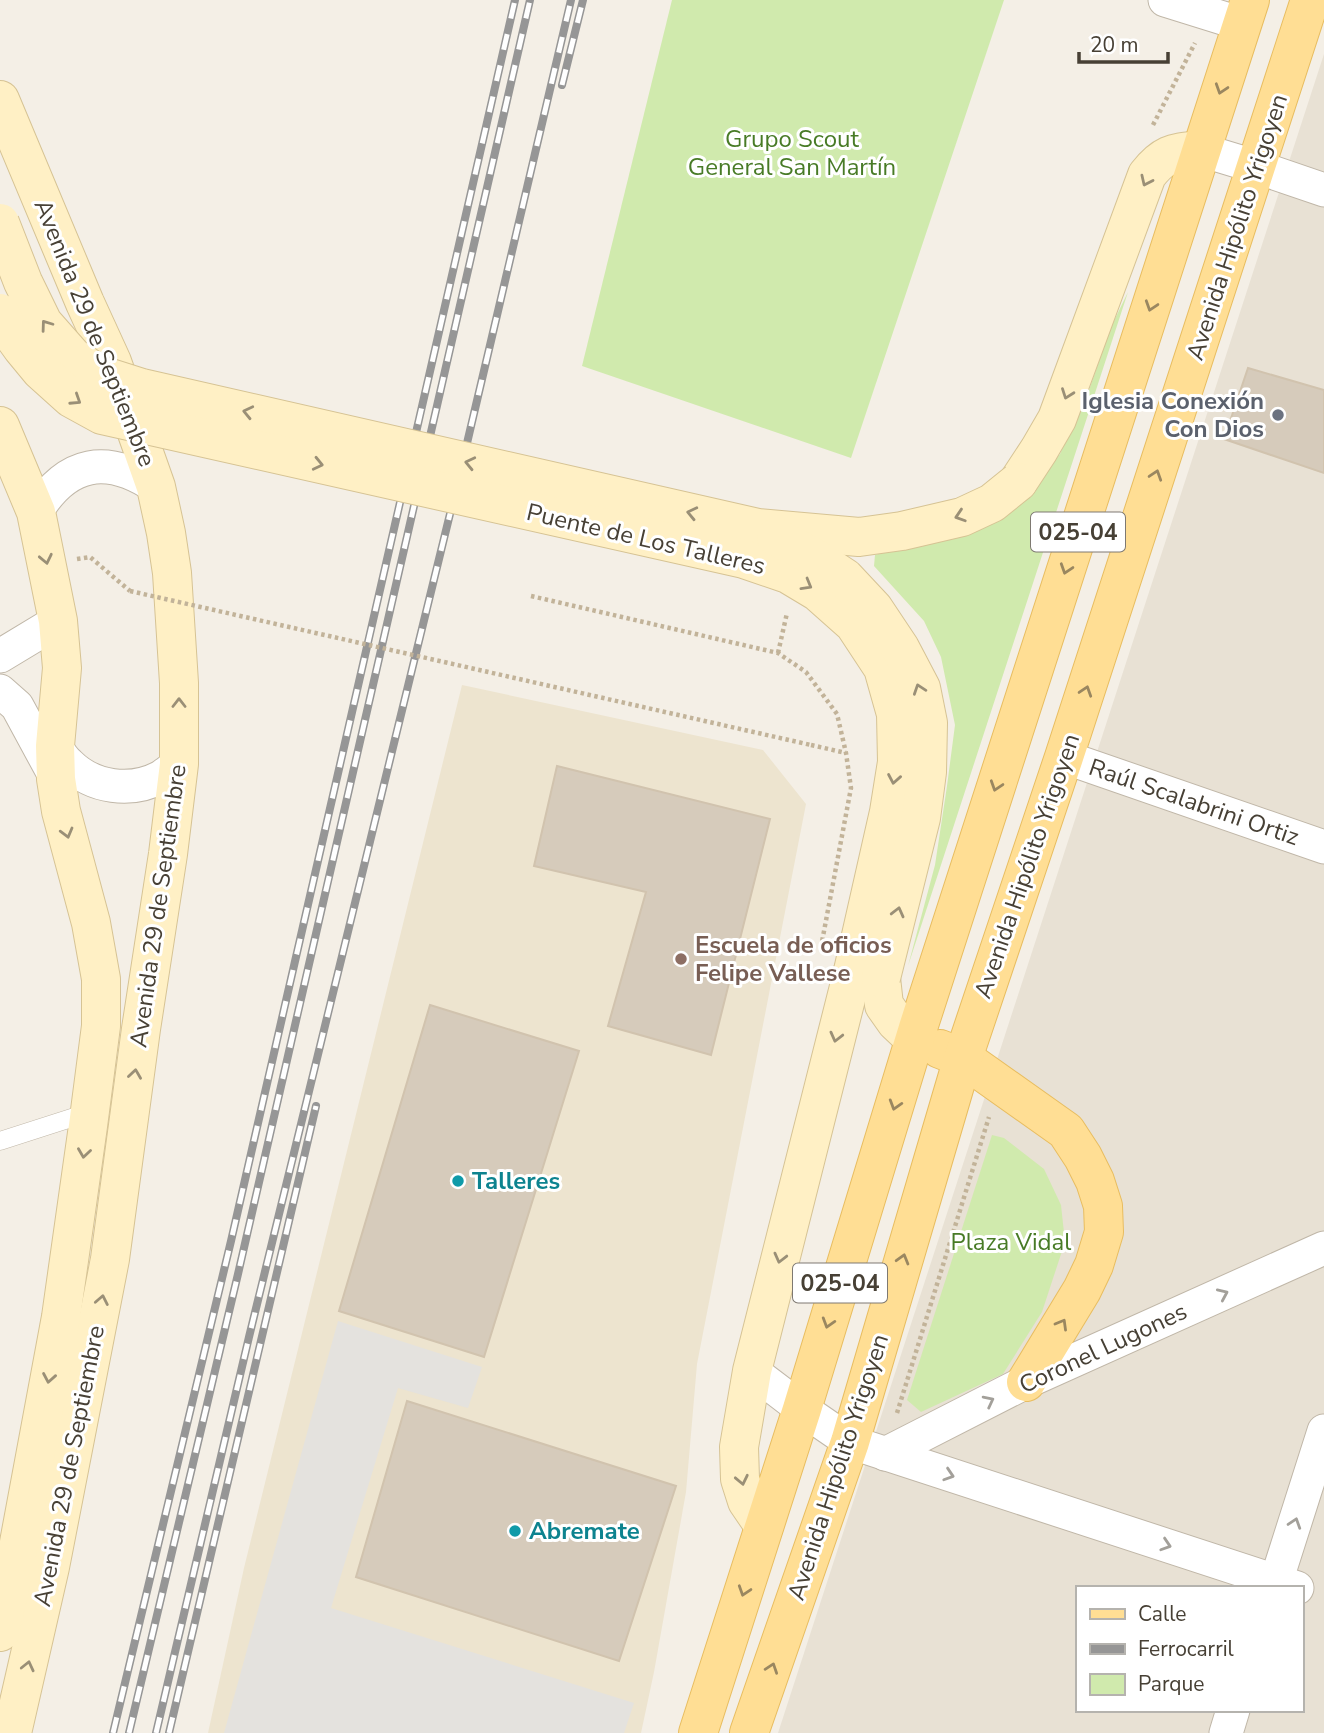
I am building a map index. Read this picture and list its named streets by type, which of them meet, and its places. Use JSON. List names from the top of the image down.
{
  "streets": {
    "main road": [
      "Avenida Hipólito Yrigoyen",
      "Avenida 29 de Septiembre",
      "025-04",
      "Puente de Los Talleres"
    ],
    "street": ["Raúl Scalabrini Ortiz", "Coronel Lugones"]
  },
  "crossings": [
    ["Avenida Hipólito Yrigoyen", "Puente de Los Talleres"],
    ["Avenida Hipólito Yrigoyen", "Raúl Scalabrini Ortiz"],
    ["Avenida Hipólito Yrigoyen", "Coronel Lugones"]
  ],
  "one_way": ["Coronel Lugones"],
  "parks": ["Grupo Scout General San Martín", "Plaza Vidal"],
  "places": [
    "Iglesia Conexión Con Dios",
    "Escuela de oficios Felipe Vallese",
    "Talleres",
    "Abremate"
  ],
  "legend": ["Calle", "Ferrocarril", "Parque"],
  "scale_bar": "20 m"
}
